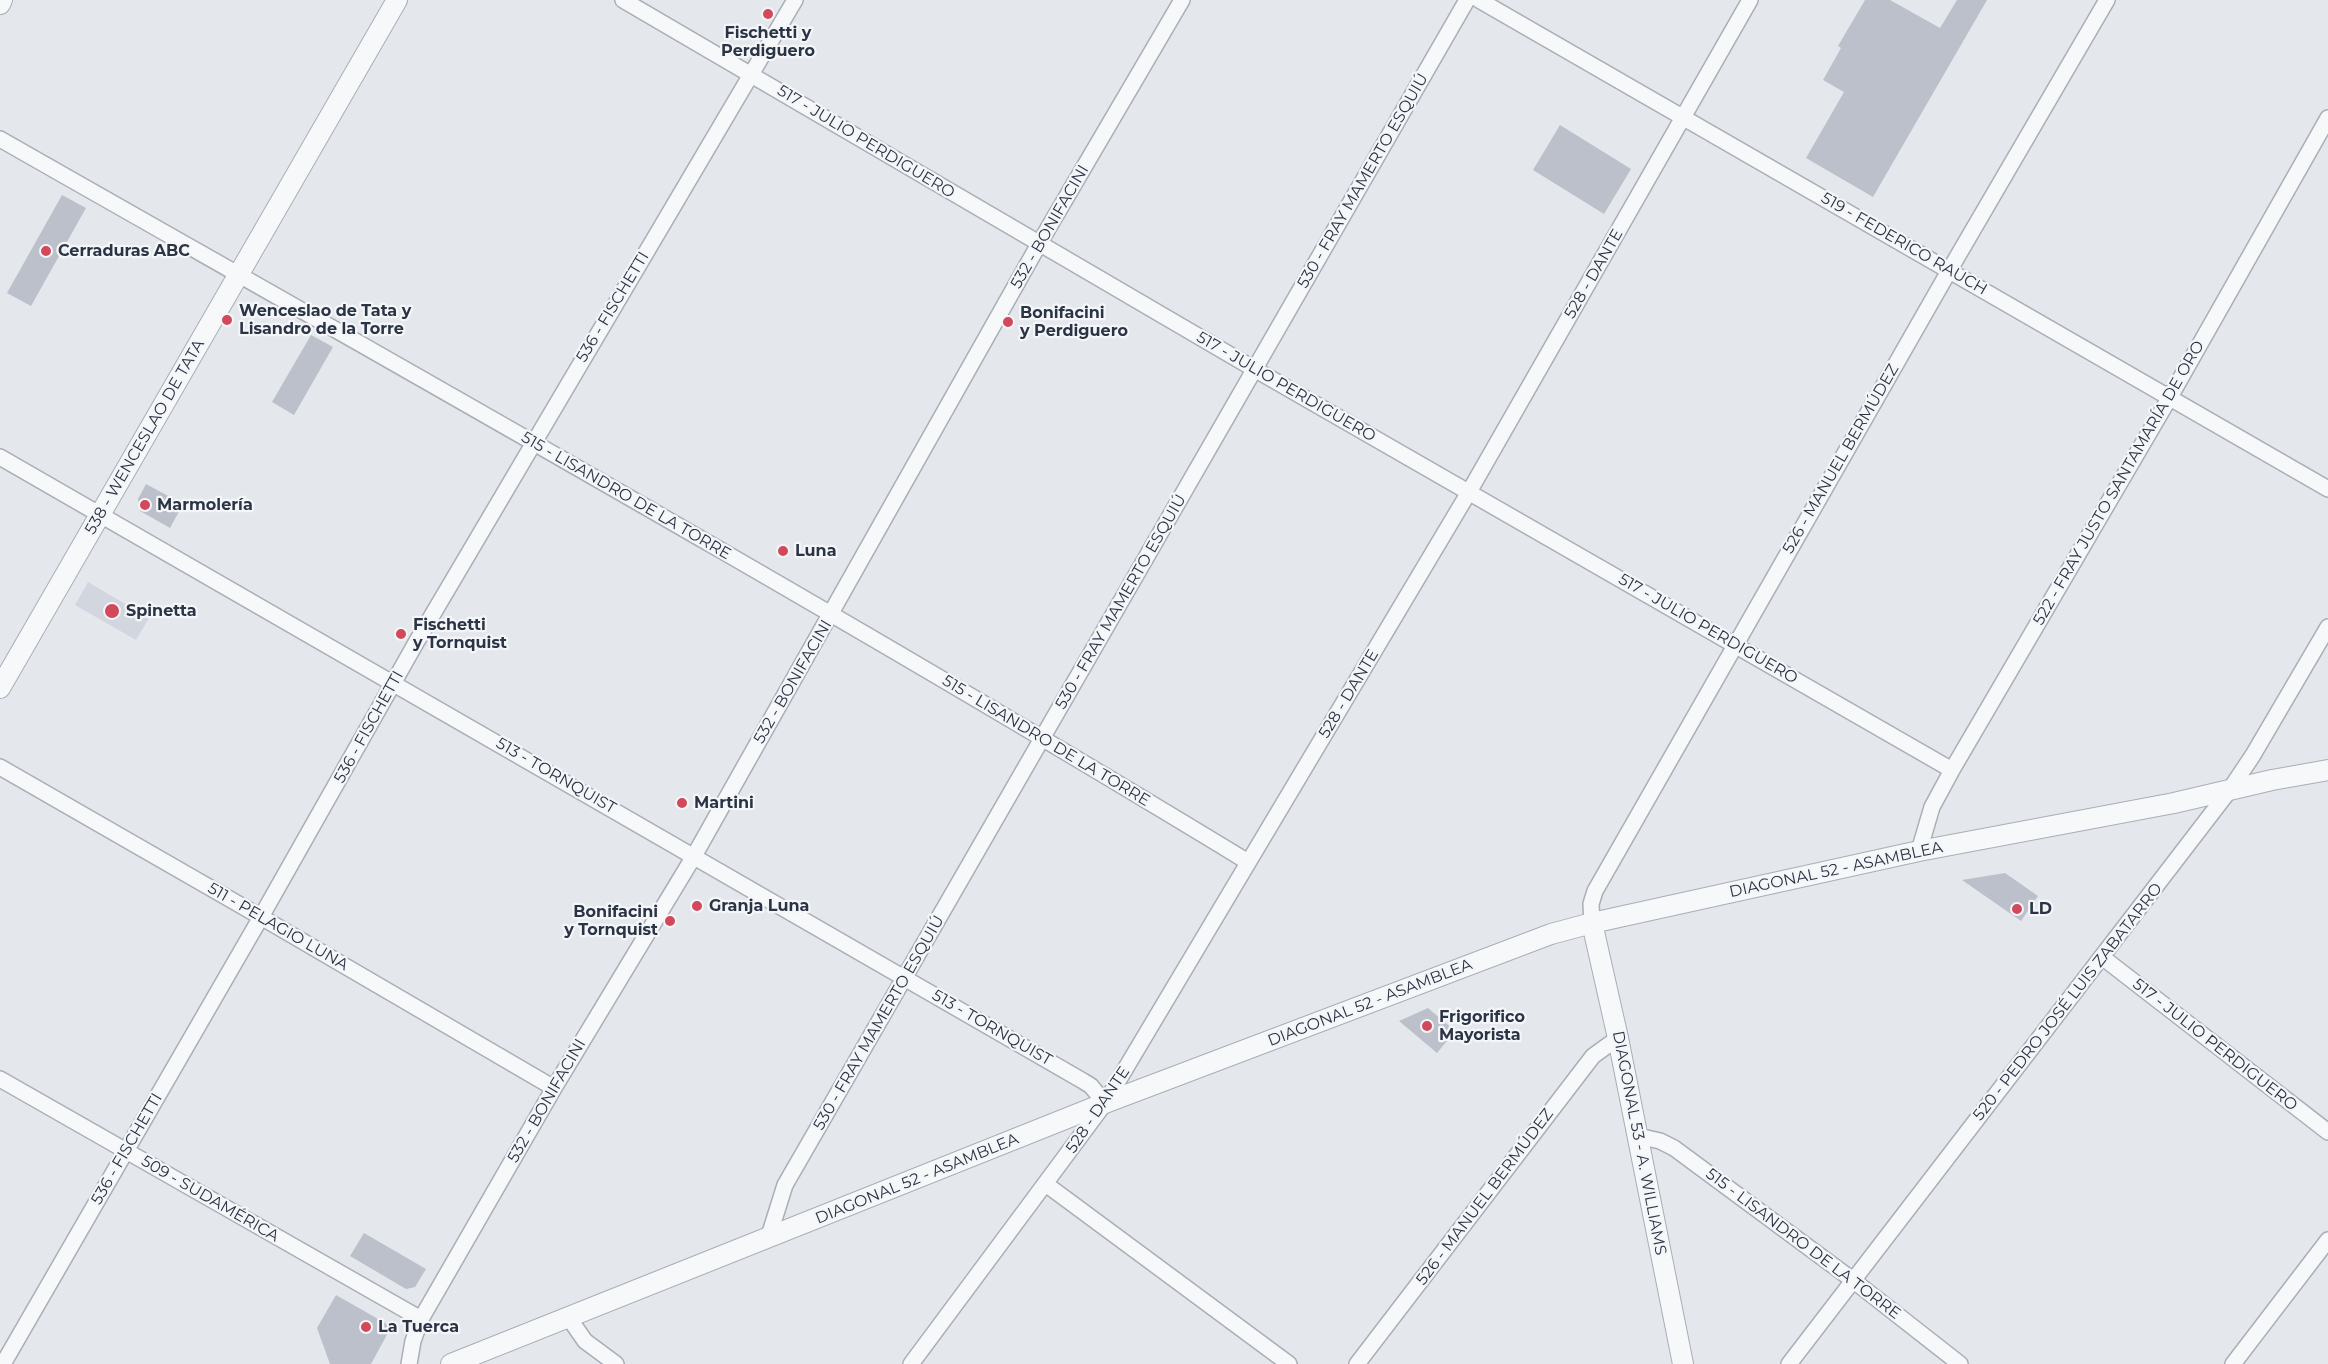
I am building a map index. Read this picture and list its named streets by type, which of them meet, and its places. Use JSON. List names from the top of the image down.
{
  "streets": {
    "street": [
      "517 - JULIO PERDIGUERO",
      "530 - FRAY MAMERTO ESQUIÚ",
      "532 - BONIFACINI",
      "519 - FEDERICO RAUCH",
      "528 - DANTE",
      "536 - FISCHETTI",
      "538 - WENCESLAO DE TATA",
      "526 - MANUEL BERMÚDEZ",
      "522 - FRAY JUSTO SANTAMARÍA DE ORO",
      "515 - LISANDRO DE LA TORRE",
      "513 - TORNQUIST",
      "DIAGONAL 52 - ASAMBLEA",
      "511 - PELAGIO LUNA",
      "520 - PEDRO JOSÉ LUIS ZABATARRO",
      "DIAGONAL 53 - A. WILLIAMS",
      "509 - SUDAMÉRICA"
    ]
  },
  "crossings": [
    ["517 - JULIO PERDIGUERO", "530 - FRAY MAMERTO ESQUIÚ"],
    ["517 - JULIO PERDIGUERO", "532 - BONIFACINI"],
    ["517 - JULIO PERDIGUERO", "528 - DANTE"],
    ["517 - JULIO PERDIGUERO", "536 - FISCHETTI"],
    ["517 - JULIO PERDIGUERO", "526 - MANUEL BERMÚDEZ"],
    ["517 - JULIO PERDIGUERO", "522 - FRAY JUSTO SANTAMARÍA DE ORO"],
    ["517 - JULIO PERDIGUERO", "520 - PEDRO JOSÉ LUIS ZABATARRO"],
    ["530 - FRAY MAMERTO ESQUIÚ", "515 - LISANDRO DE LA TORRE"],
    ["530 - FRAY MAMERTO ESQUIÚ", "513 - TORNQUIST"],
    ["530 - FRAY MAMERTO ESQUIÚ", "DIAGONAL 52 - ASAMBLEA"],
    ["532 - BONIFACINI", "515 - LISANDRO DE LA TORRE"],
    ["532 - BONIFACINI", "513 - TORNQUIST"],
    ["532 - BONIFACINI", "511 - PELAGIO LUNA"],
    ["532 - BONIFACINI", "509 - SUDAMÉRICA"],
    ["519 - FEDERICO RAUCH", "528 - DANTE"],
    ["519 - FEDERICO RAUCH", "526 - MANUEL BERMÚDEZ"],
    ["519 - FEDERICO RAUCH", "522 - FRAY JUSTO SANTAMARÍA DE ORO"],
    ["528 - DANTE", "515 - LISANDRO DE LA TORRE"],
    ["528 - DANTE", "513 - TORNQUIST"],
    ["528 - DANTE", "DIAGONAL 52 - ASAMBLEA"],
    ["536 - FISCHETTI", "515 - LISANDRO DE LA TORRE"],
    ["536 - FISCHETTI", "513 - TORNQUIST"],
    ["536 - FISCHETTI", "511 - PELAGIO LUNA"],
    ["536 - FISCHETTI", "509 - SUDAMÉRICA"],
    ["538 - WENCESLAO DE TATA", "515 - LISANDRO DE LA TORRE"],
    ["538 - WENCESLAO DE TATA", "513 - TORNQUIST"],
    ["526 - MANUEL BERMÚDEZ", "DIAGONAL 52 - ASAMBLEA"],
    ["526 - MANUEL BERMÚDEZ", "DIAGONAL 53 - A. WILLIAMS"],
    ["522 - FRAY JUSTO SANTAMARÍA DE ORO", "DIAGONAL 52 - ASAMBLEA"],
    ["515 - LISANDRO DE LA TORRE", "520 - PEDRO JOSÉ LUIS ZABATARRO"],
    ["515 - LISANDRO DE LA TORRE", "DIAGONAL 53 - A. WILLIAMS"],
    ["513 - TORNQUIST", "DIAGONAL 52 - ASAMBLEA"],
    ["DIAGONAL 52 - ASAMBLEA", "520 - PEDRO JOSÉ LUIS ZABATARRO"],
    ["DIAGONAL 52 - ASAMBLEA", "DIAGONAL 53 - A. WILLIAMS"]
  ],
  "places": [
    "Fischetti y Perdiguero",
    "Cerraduras ABC",
    "Wenceslao de Tata y Lisandro de la Torre",
    "Bonifacini y Perdiguero",
    "Marmolería",
    "Luna",
    "Spinetta",
    "Fischetti y Tornquist",
    "Martini",
    "Granja Luna",
    "LD",
    "Bonifacini y Tornquist",
    "Frigorifico Mayorista",
    "La Tuerca"
  ]
}
